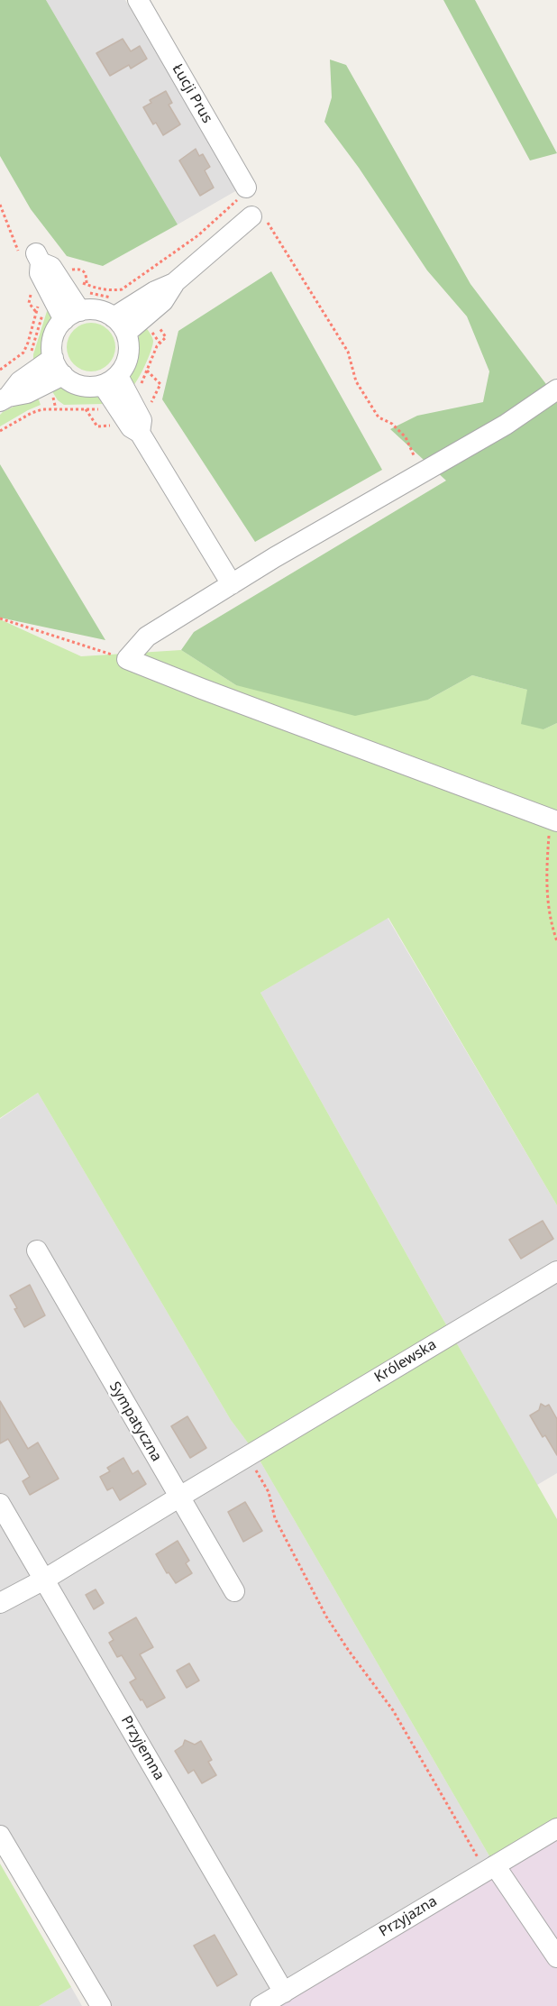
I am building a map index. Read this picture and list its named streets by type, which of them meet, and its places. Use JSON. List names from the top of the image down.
{
  "streets": {
    "street": [
      "Łucji Prus",
      "Królewska",
      "Sympatyczna",
      "Przyjemna",
      "Przyjazna"
    ]
  },
  "crossings": [
    ["Królewska", "Sympatyczna"],
    ["Królewska", "Przyjemna"],
    ["Przyjemna", "Przyjazna"]
  ]
}
